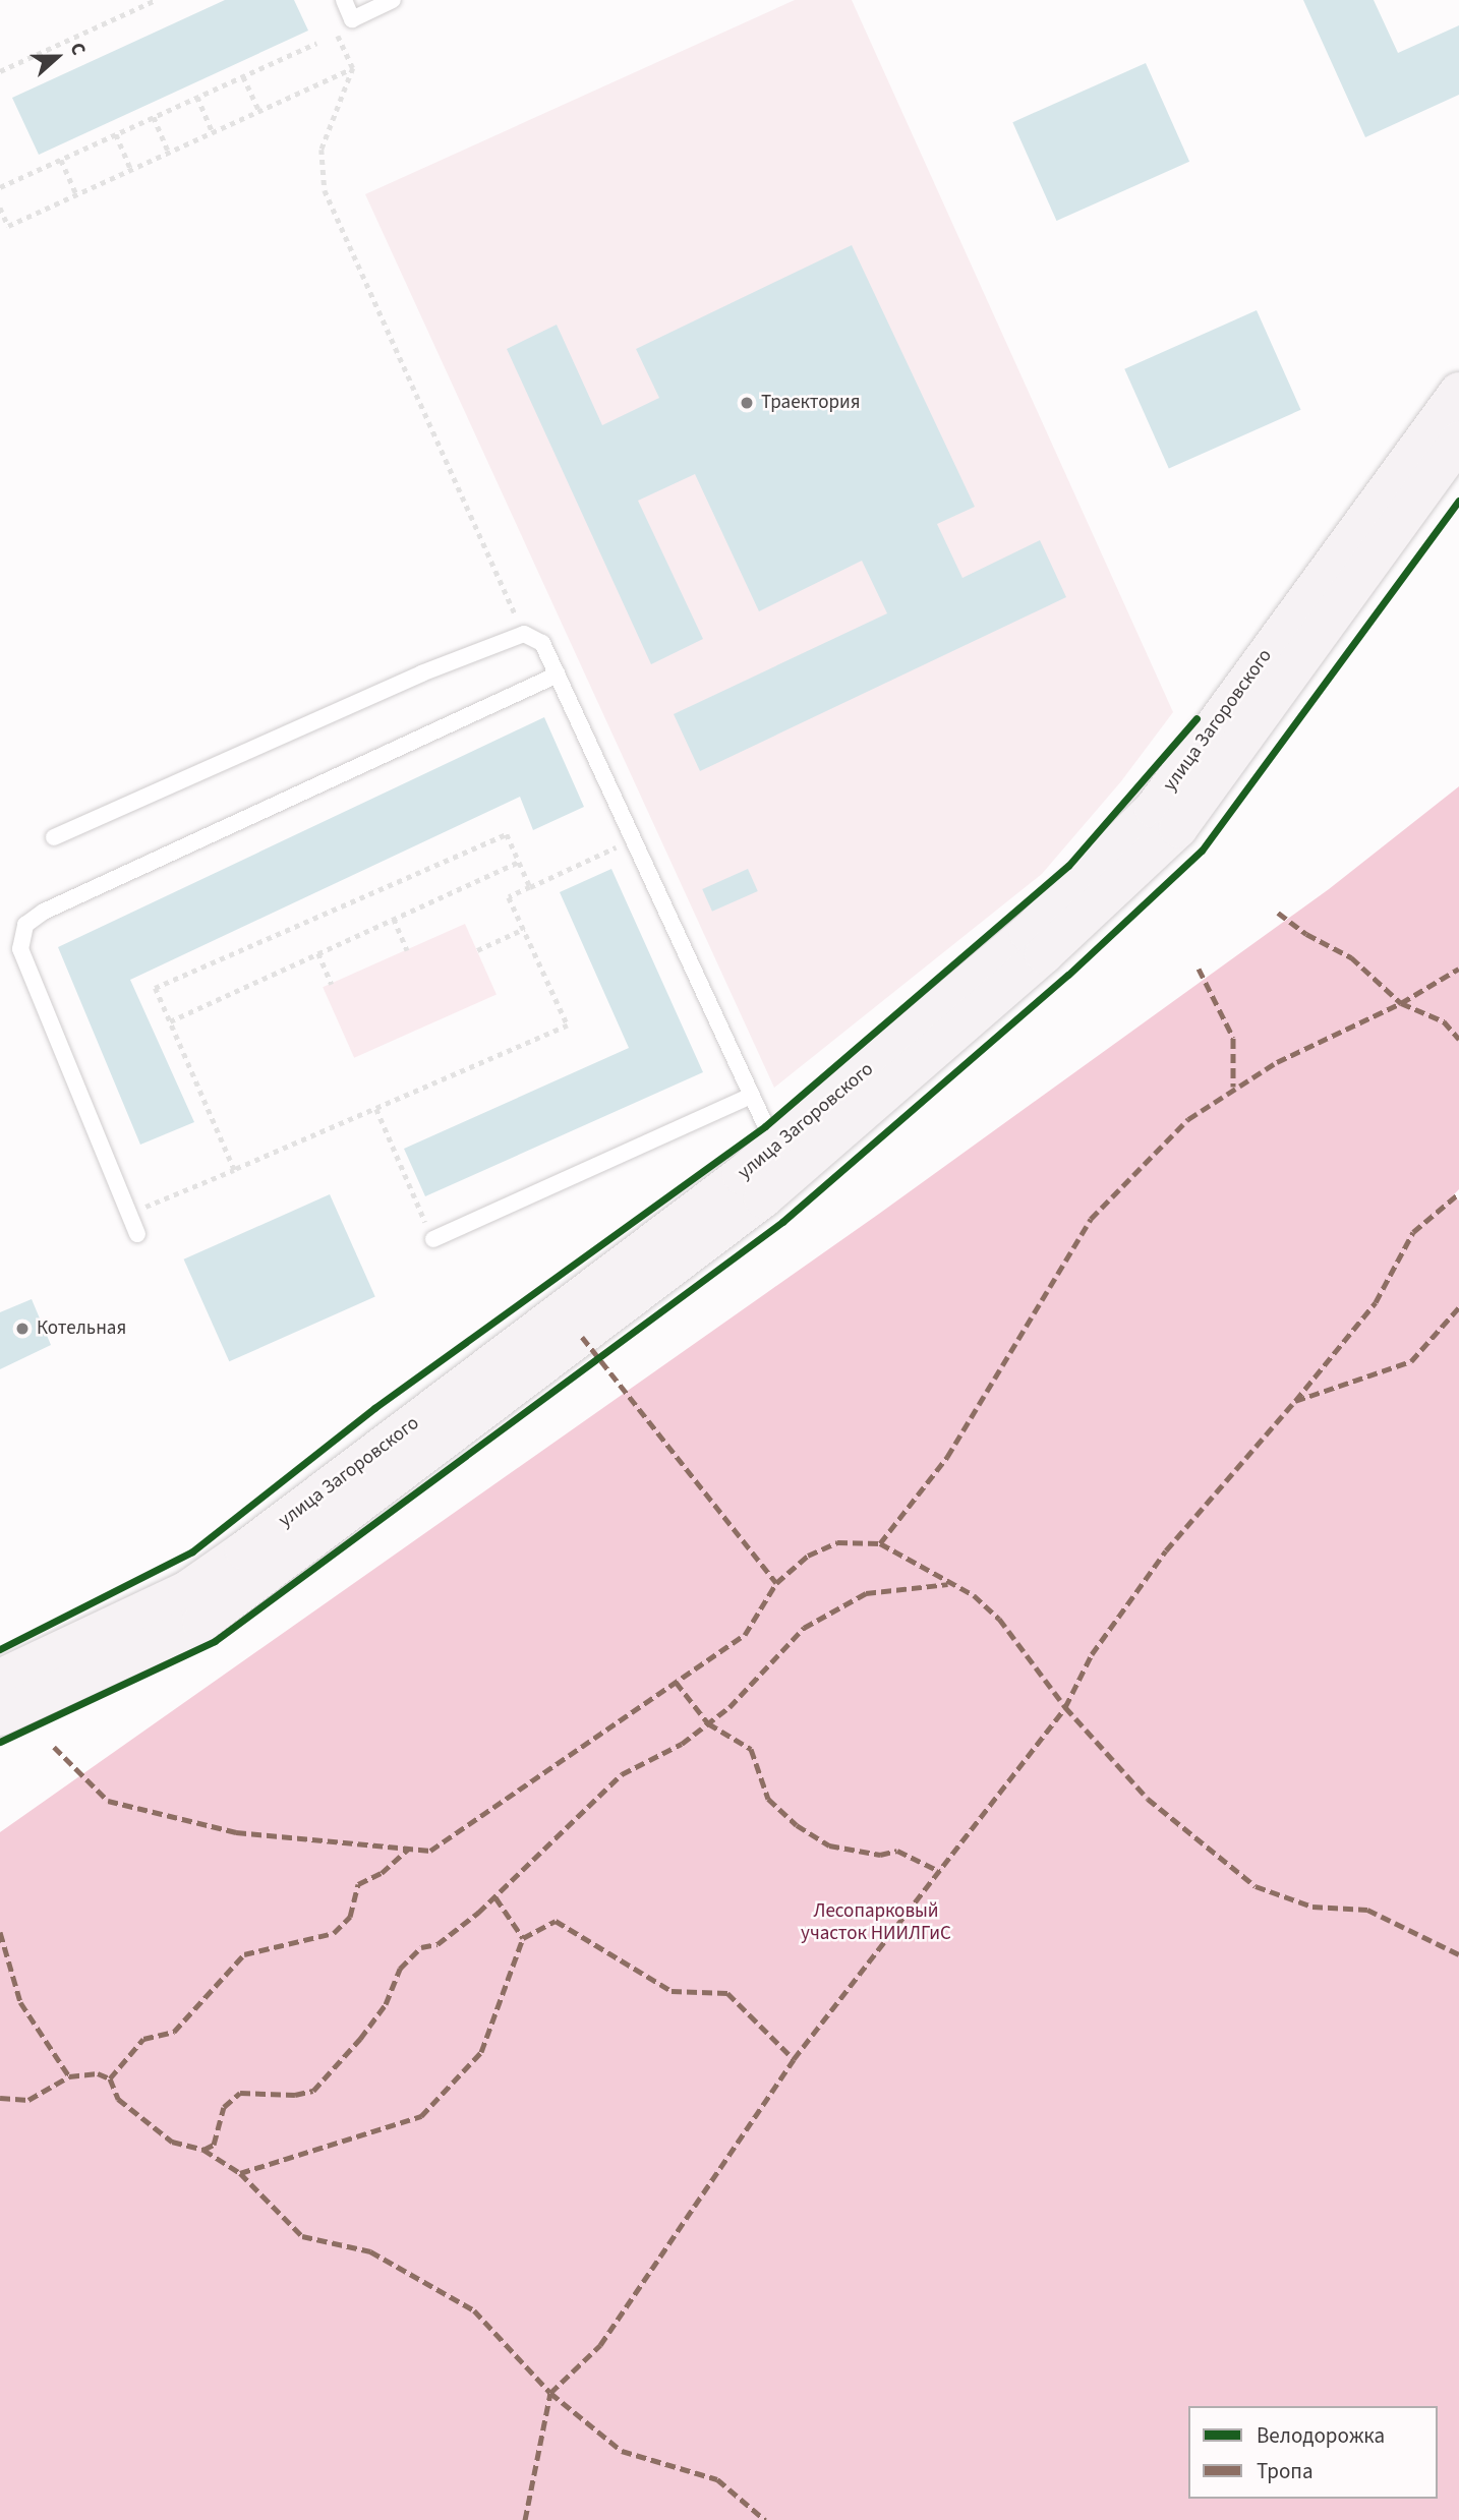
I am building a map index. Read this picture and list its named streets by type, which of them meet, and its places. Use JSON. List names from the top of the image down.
{
  "streets": {
    "street": ["улица Загоровского"]
  },
  "parks": ["Лесопарковый участок НИИЛГиС"],
  "places": ["Траектория", "Котельная"],
  "legend": ["Велодорожка", "Тропа"],
  "north": "right"
}
